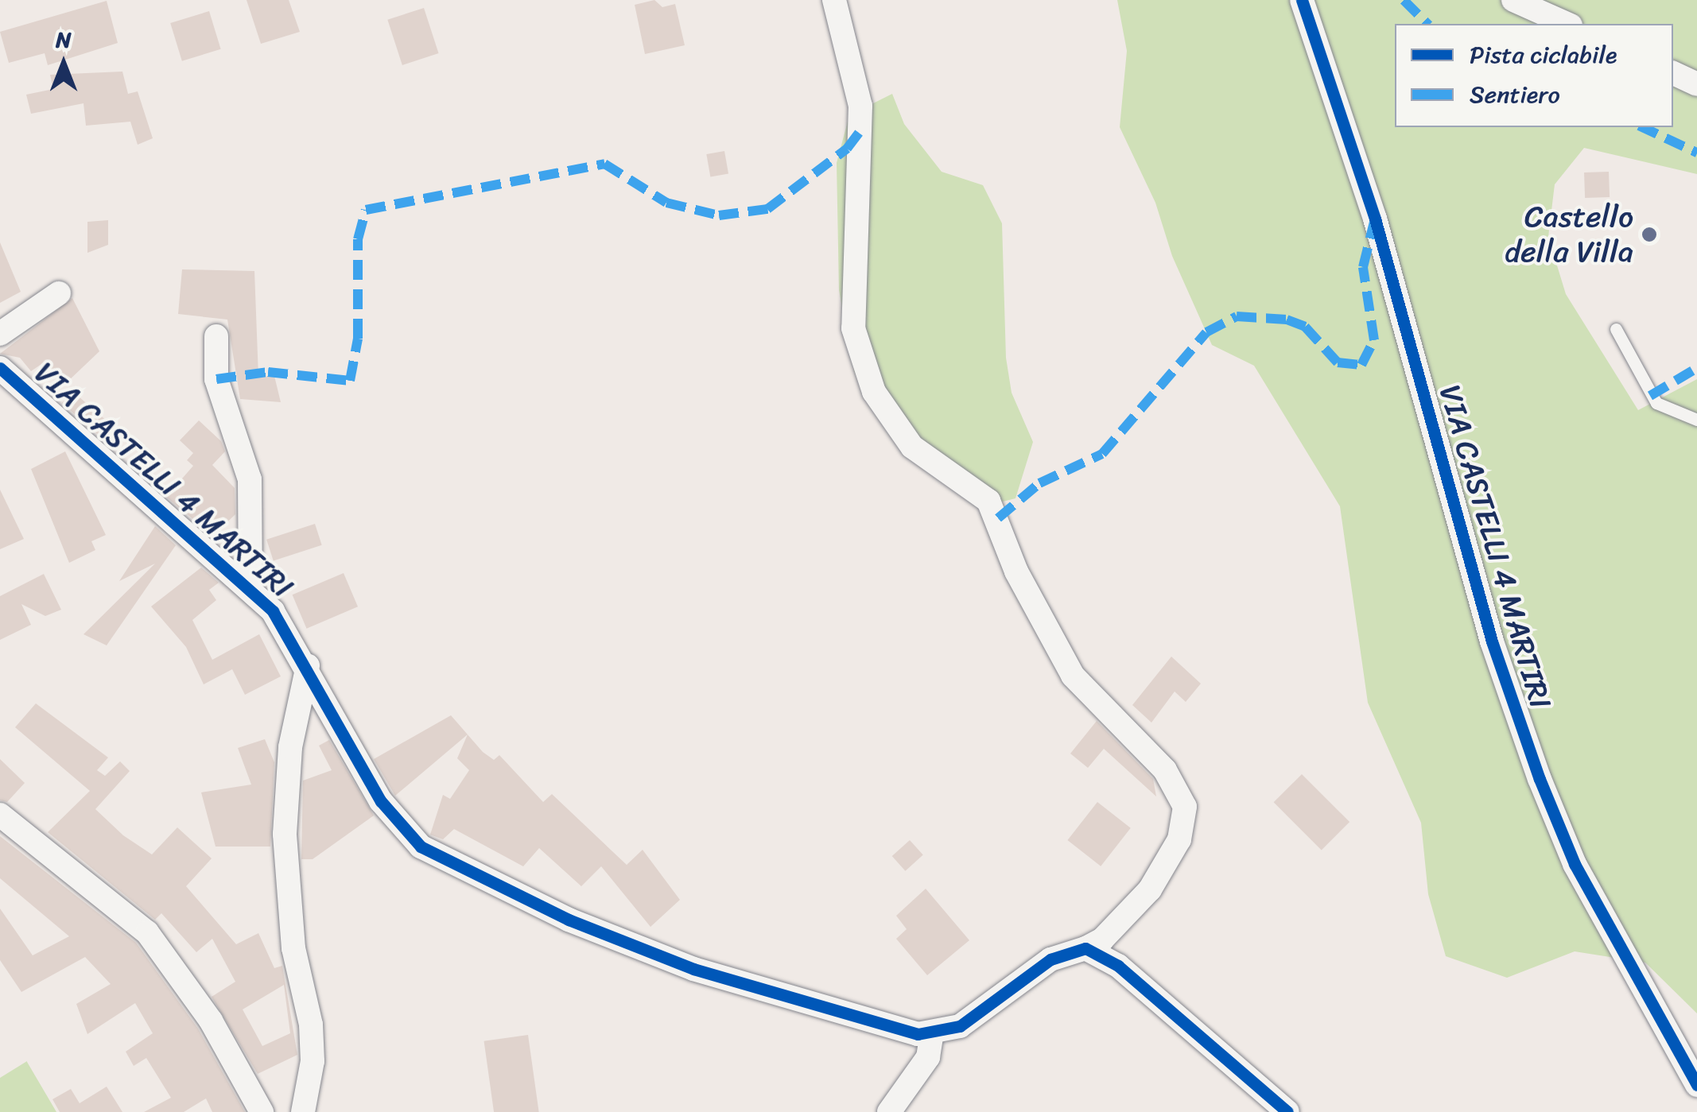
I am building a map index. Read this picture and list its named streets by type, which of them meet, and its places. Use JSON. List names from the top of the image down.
{
  "streets": {
    "street": ["VIA CASTELLI 4 MARTIRI"]
  },
  "places": ["Castello della Villa"],
  "legend": ["Pista ciclabile", "Sentiero"],
  "north": "top"
}
